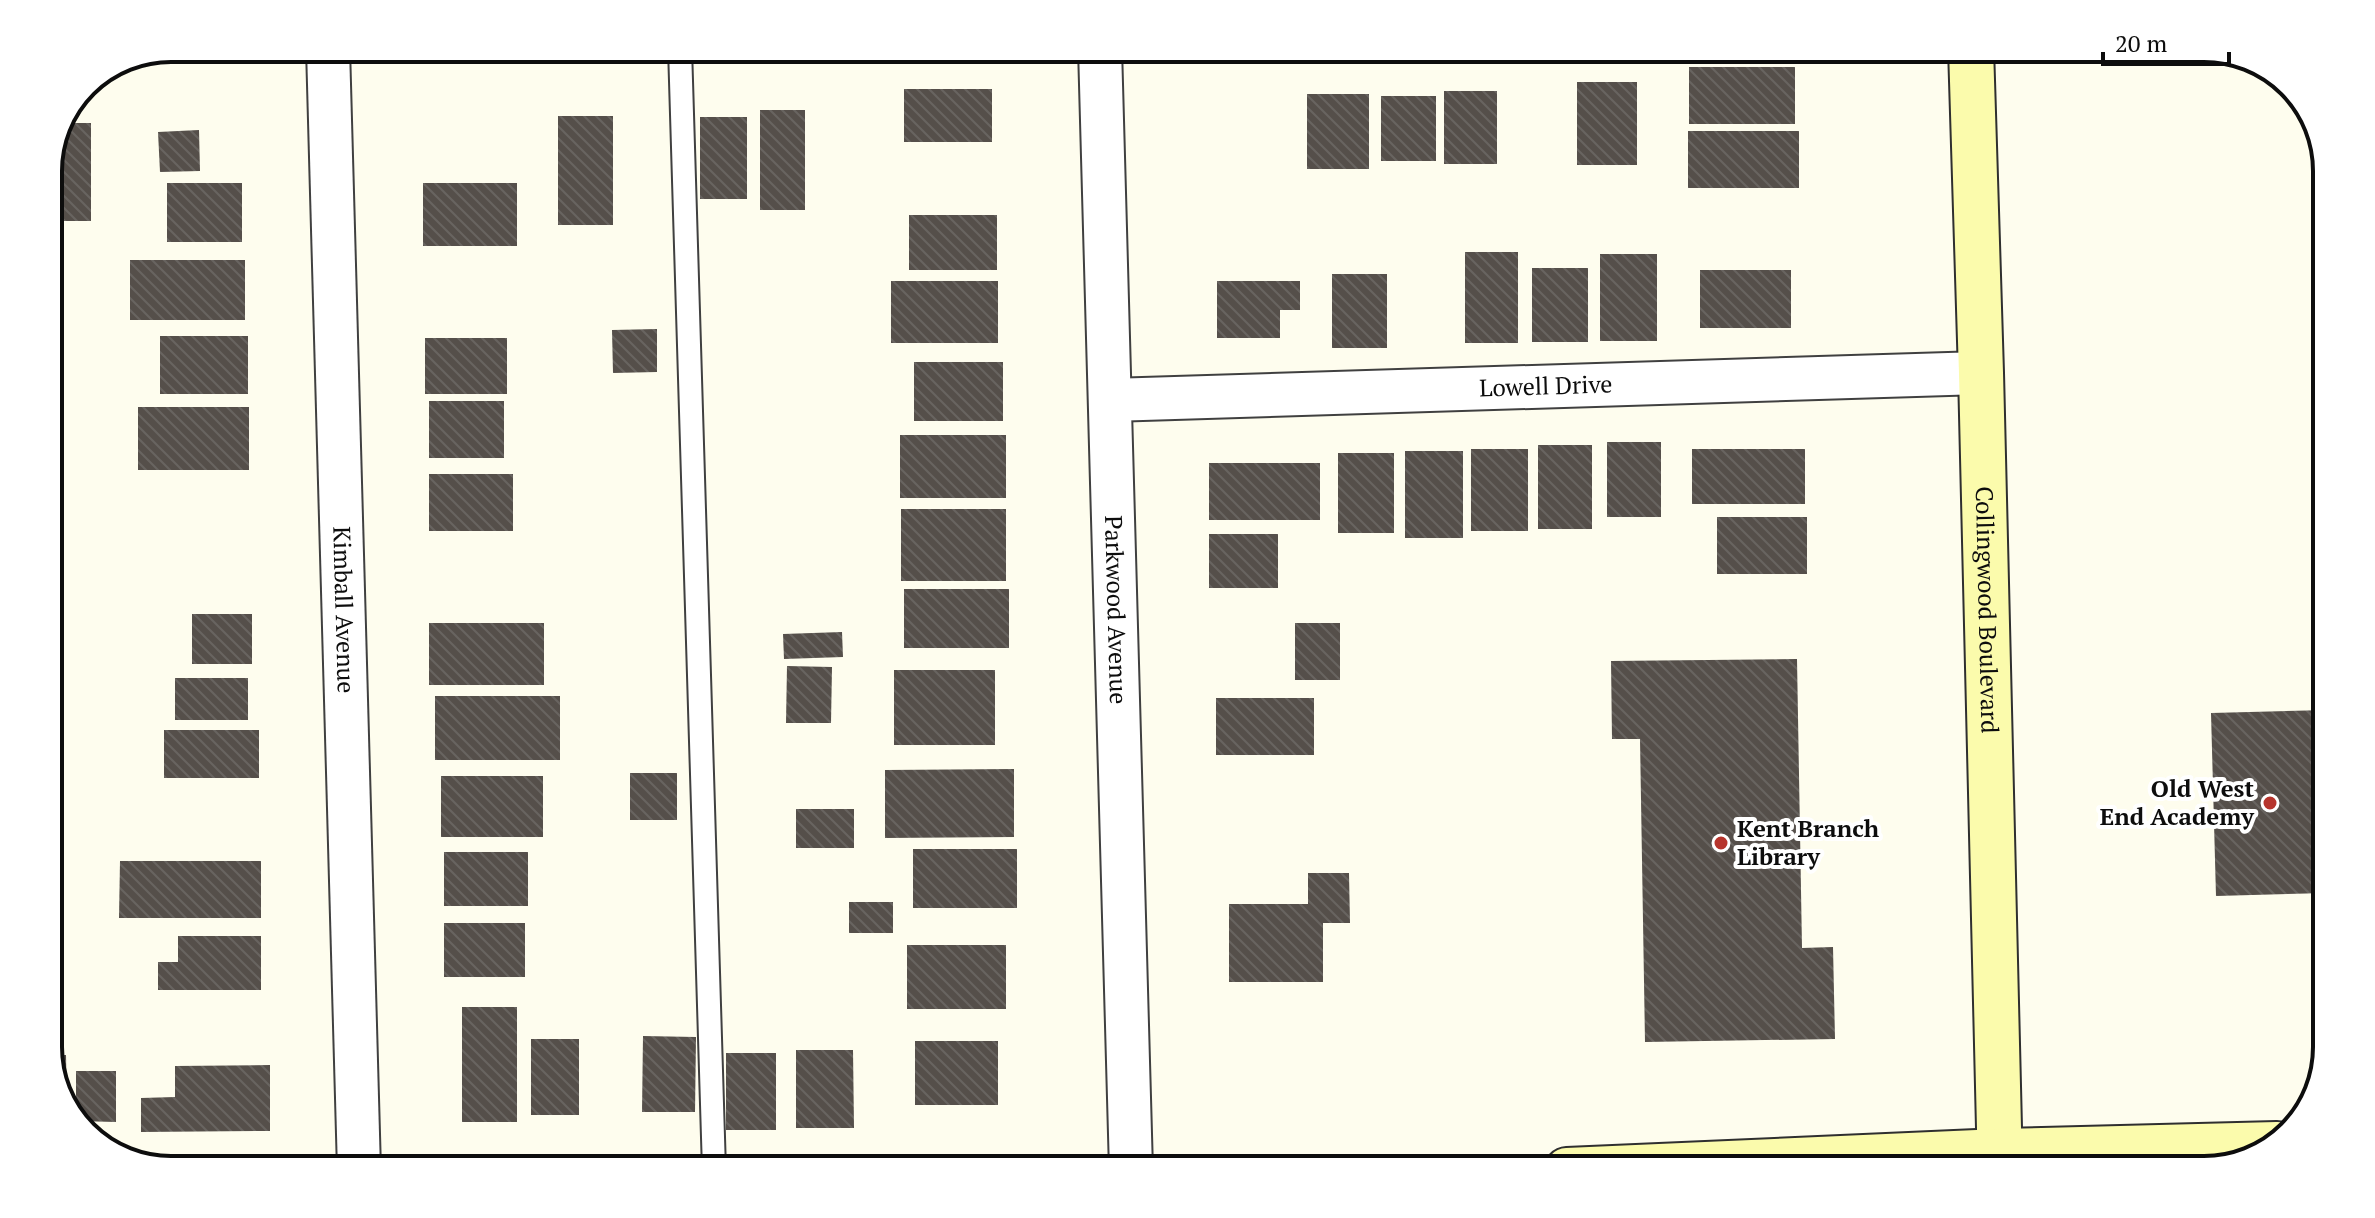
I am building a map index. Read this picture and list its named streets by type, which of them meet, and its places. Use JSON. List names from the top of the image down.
{
  "streets": {
    "main road": ["Collingwood Boulevard"],
    "street": ["Lowell Drive", "Kimball Avenue", "Parkwood Avenue"]
  },
  "crossings": [
    ["Lowell Drive", "Parkwood Avenue"],
    ["Lowell Drive", "Collingwood Boulevard"]
  ],
  "places": ["Old West End Academy", "Kent Branch Library"],
  "scale_bar": "20 m"
}
